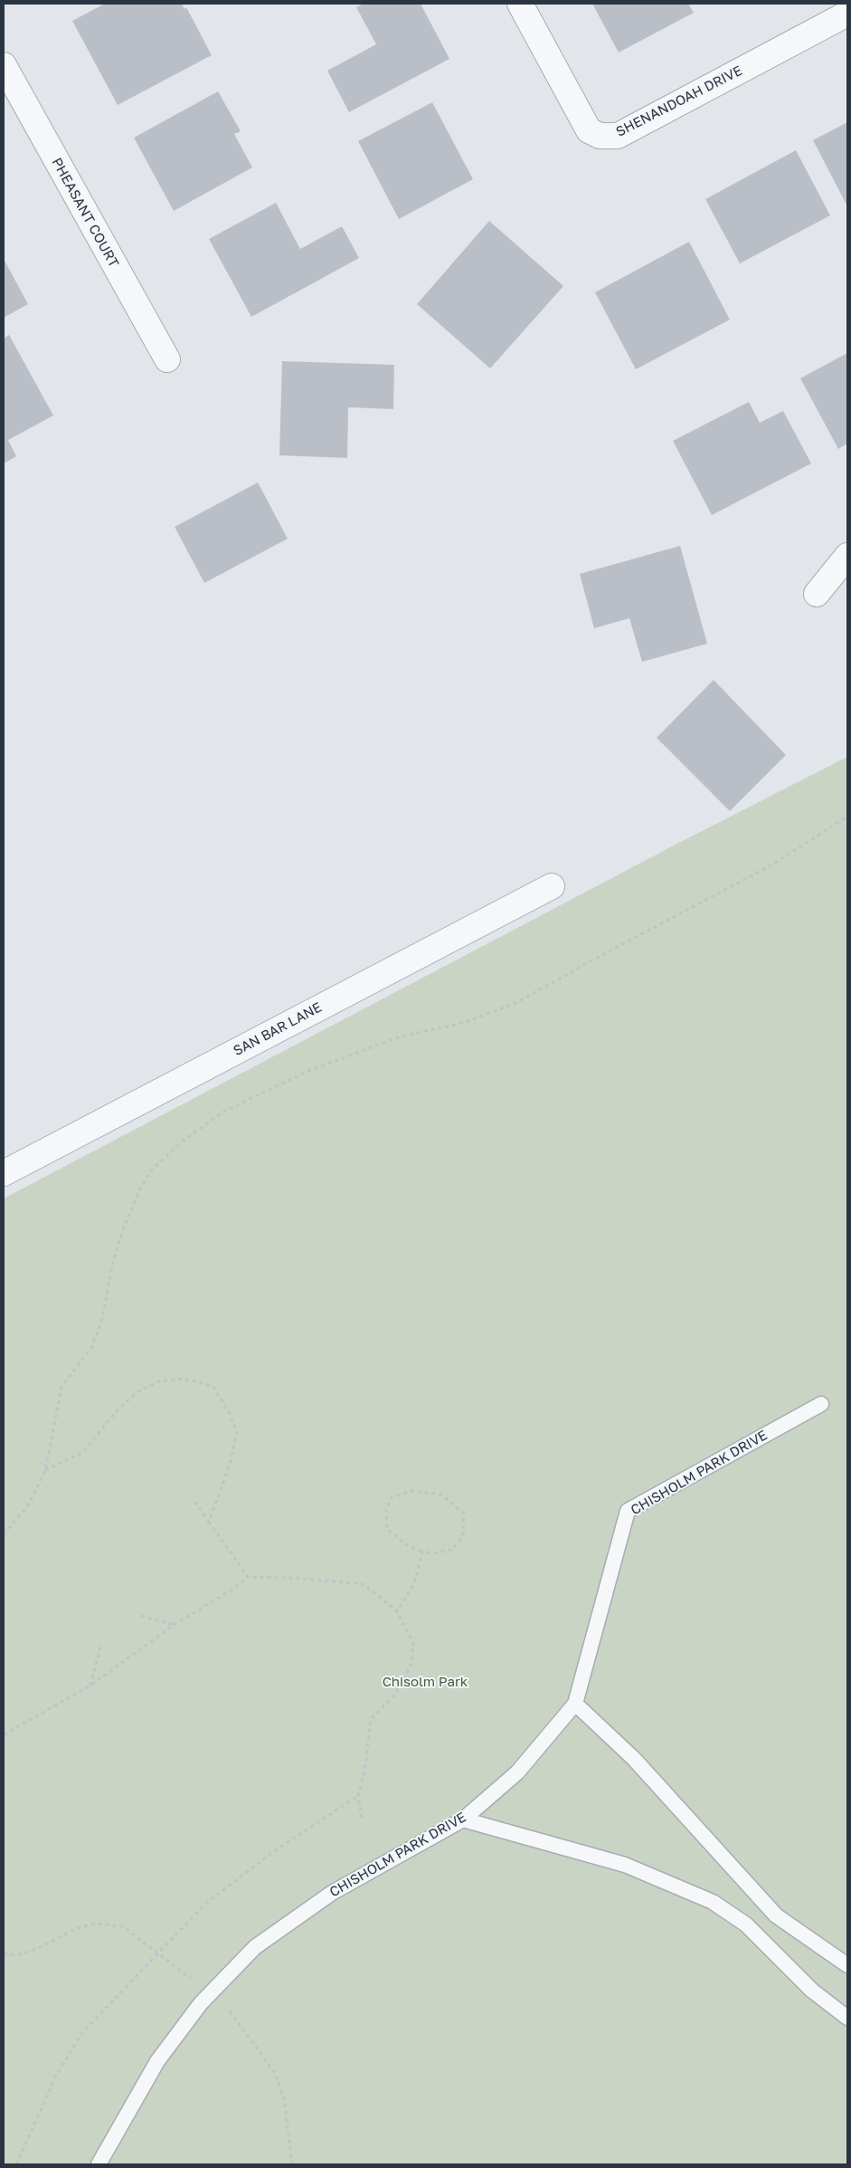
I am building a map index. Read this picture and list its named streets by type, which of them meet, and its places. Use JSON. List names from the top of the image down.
{
  "streets": {
    "street": ["SHENANDOAH DRIVE", "PHEASANT COURT", "SAN BAR LANE"],
    "lane": ["CHISHOLM PARK DRIVE"]
  },
  "parks": ["Chisolm Park"]
}
